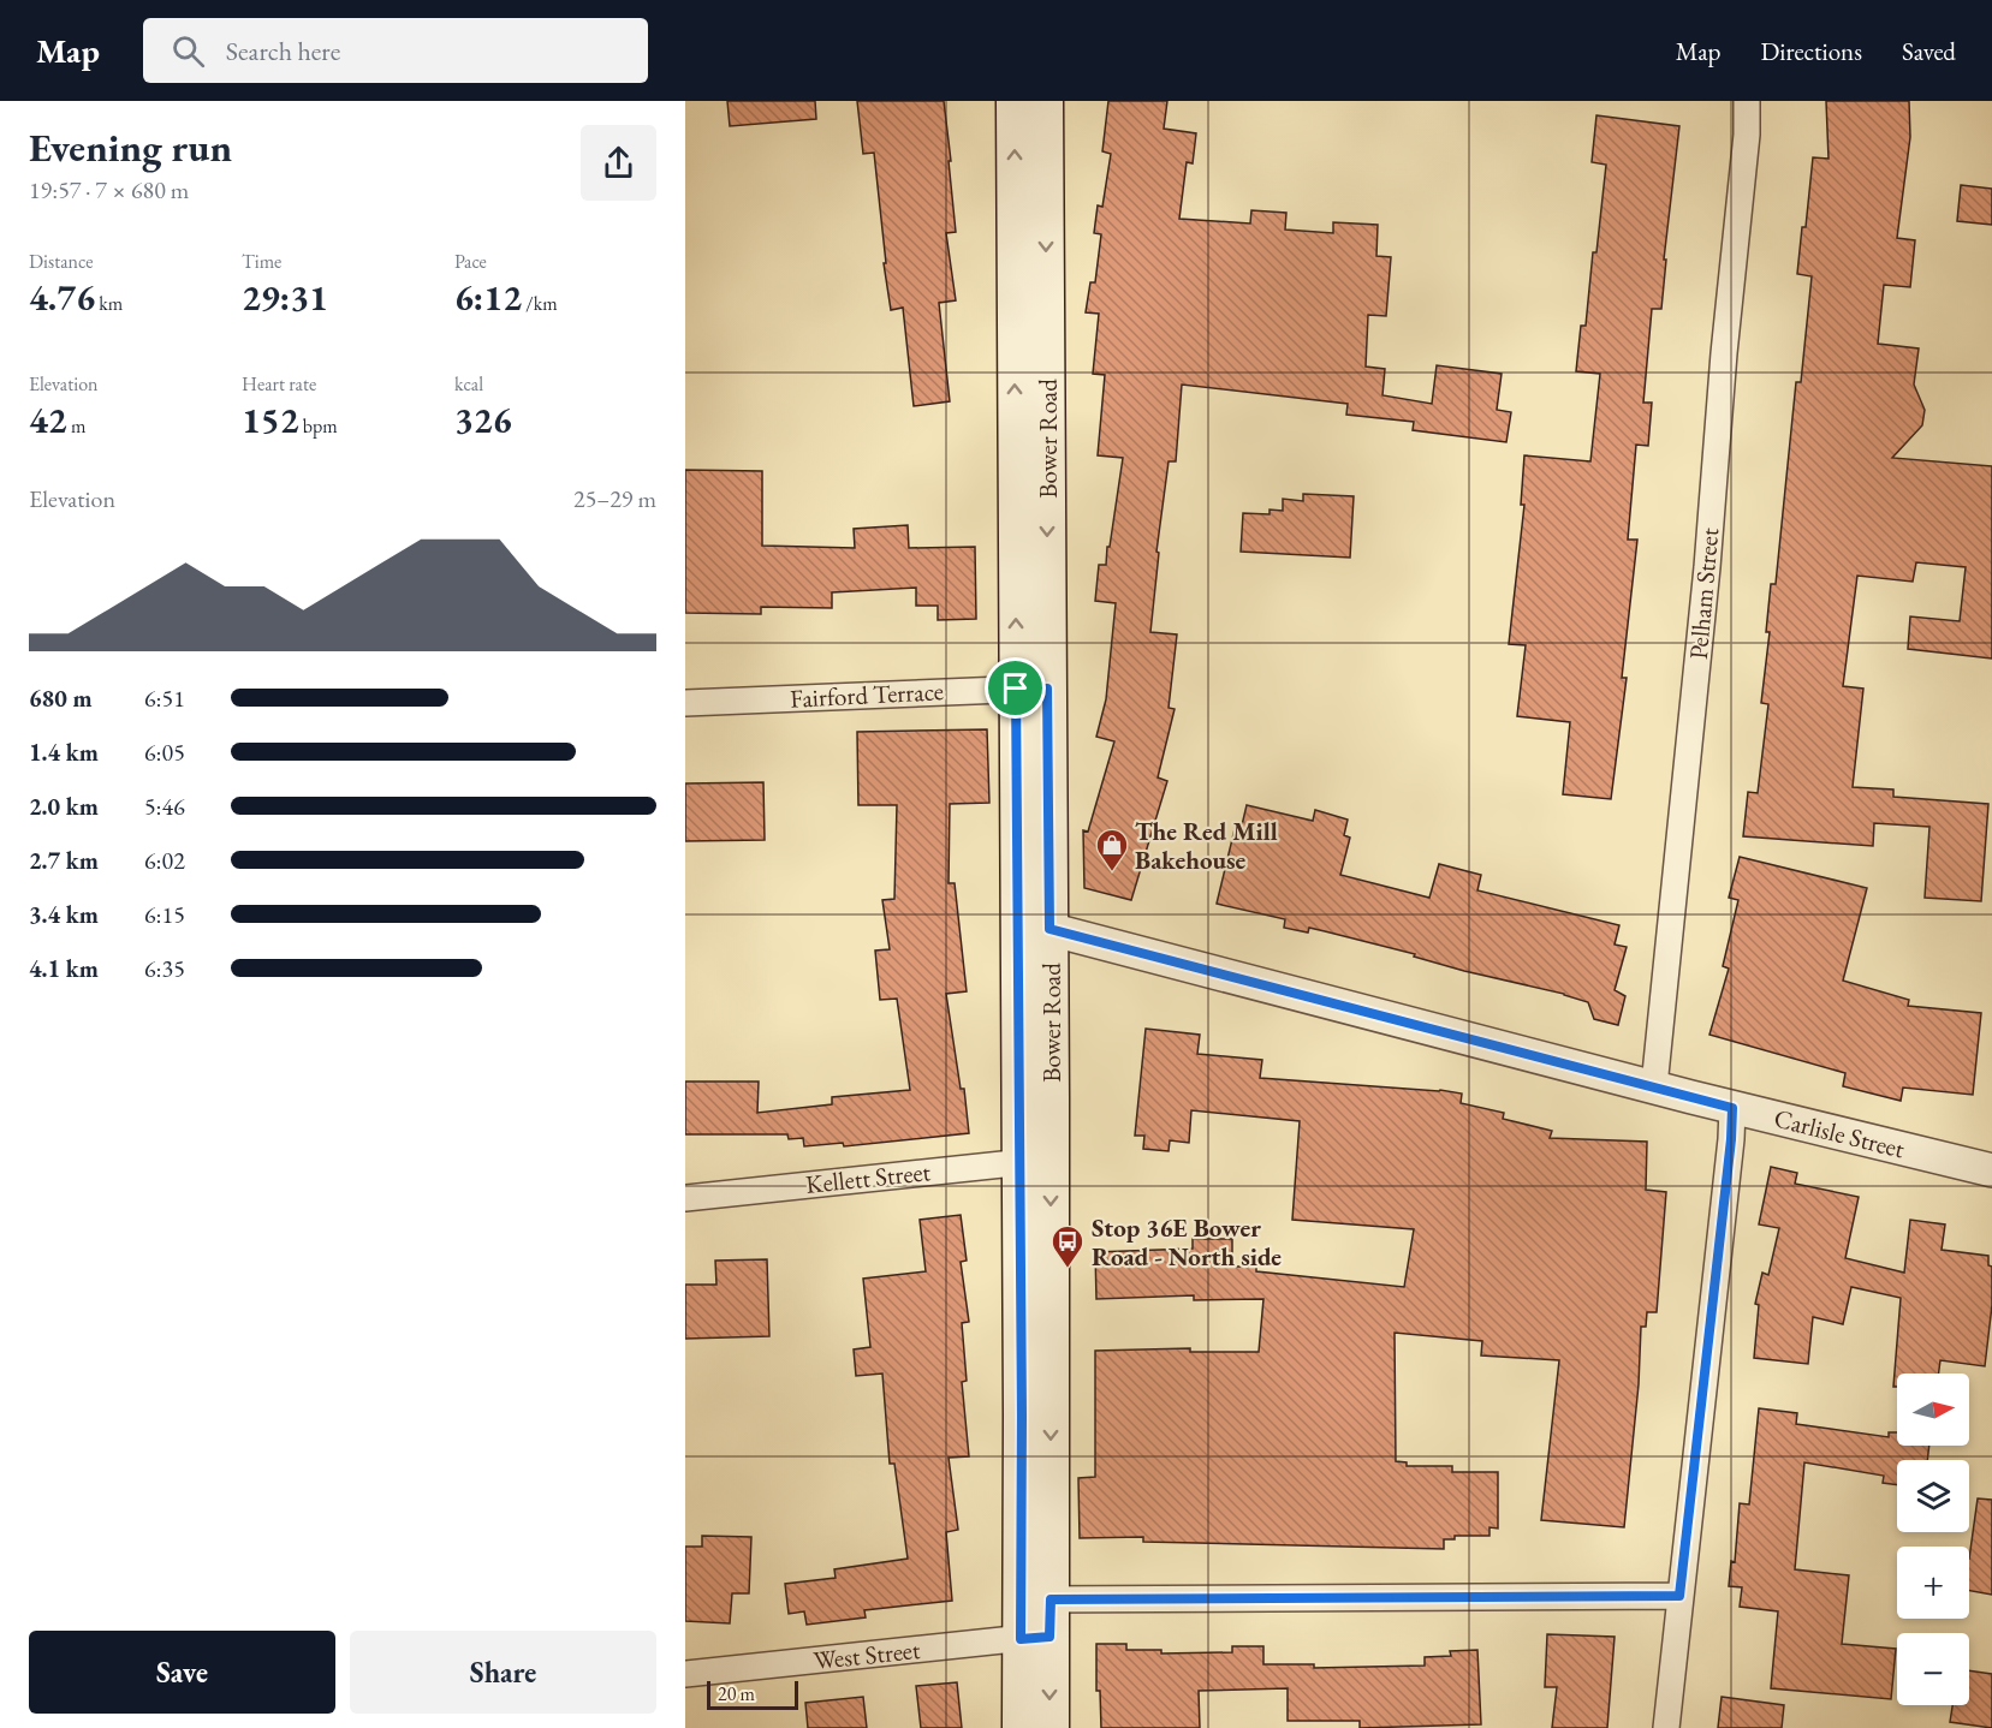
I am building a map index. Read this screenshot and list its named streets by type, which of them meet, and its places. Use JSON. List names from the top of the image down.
{
  "streets": {
    "main road": ["Bower Road"],
    "street": [
      "Pelham Street",
      "Fairford Terrace",
      "Carlisle Street",
      "Kellett Street",
      "West Street"
    ]
  },
  "crossings": [
    ["Bower Road", "Fairford Terrace"],
    ["Bower Road", "Carlisle Street"],
    ["Bower Road", "Kellett Street"],
    ["Bower Road", "West Street"],
    ["Pelham Street", "Carlisle Street"]
  ],
  "places": {
    "shop": ["The Red Mill Bakehouse"],
    "bus stop": ["Stop 36E Bower Road - North side"]
  },
  "scale_bar": "20 m",
  "north": "right",
  "page": {
    "header": "Map",
    "search": "Search here",
    "nav": ["Map", "Directions", "Saved"],
    "heading": ["Evening run", "19:57 · 7 × 680 m"],
    "stats": [
      ["Distance", "4.76 km"],
      ["Time", "29:31"],
      ["Pace", "6:12 /km"],
      ["Elevation", "42 m"],
      ["Heart rate", "152 bpm"],
      ["kcal", "326"]
    ],
    "chart": ["Elevation", "25–29 m"],
    "list": [
      {
        "name": "680 m",
        "note": "6:51"
      },
      {
        "name": "1.4 km",
        "note": "6:05"
      },
      {
        "name": "2.0 km",
        "note": "5:46"
      },
      {
        "name": "2.7 km",
        "note": "6:02"
      },
      {
        "name": "3.4 km",
        "note": "6:15"
      },
      {
        "name": "4.1 km",
        "note": "6:35"
      }
    ],
    "map_buttons": ["+", "−"],
    "buttons": ["Save", "Share"],
    "scale": "20 m"
  }
}
